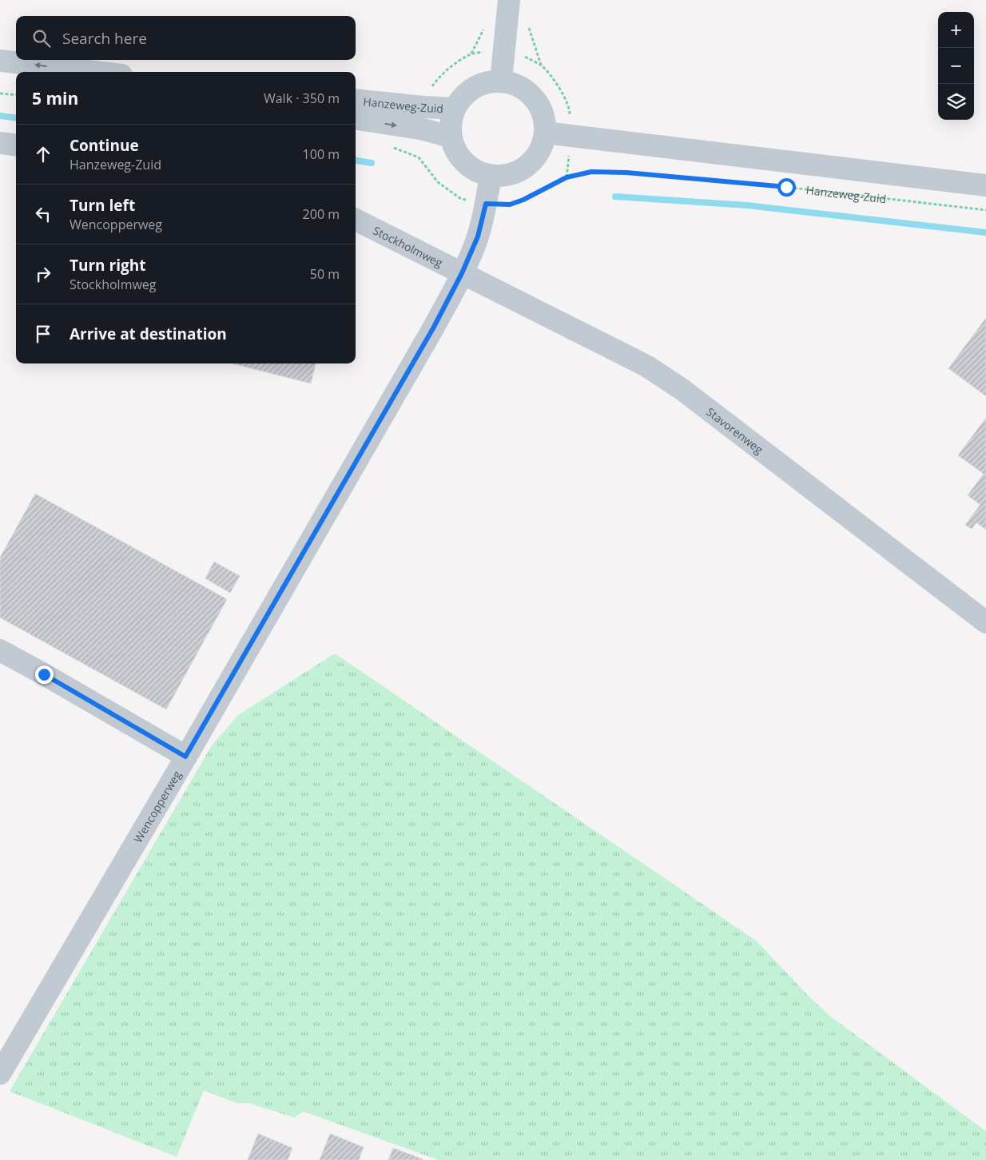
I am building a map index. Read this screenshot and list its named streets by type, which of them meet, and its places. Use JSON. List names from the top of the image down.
{
  "streets": {
    "street": [
      "Hanzeweg-Zuid",
      "Stockholmweg",
      "Stavorenweg",
      "Wencopperweg"
    ]
  },
  "crossings": [
    ["Hanzeweg-Zuid", "Wencopperweg"],
    ["Stockholmweg", "Stavorenweg"],
    ["Stockholmweg", "Wencopperweg"],
    ["Stavorenweg", "Wencopperweg"]
  ],
  "page": {
    "map_buttons": ["+", "−"],
    "search": "Search here",
    "heading": ["5 min", "Walk · 350 m"],
    "list": [
      ["Continue", "Hanzeweg-Zuid", "100 m"],
      ["Turn left", "Wencopperweg", "200 m"],
      ["Turn right", "Stockholmweg", "50 m"],
      "Arrive at destination"
    ]
  }
}
